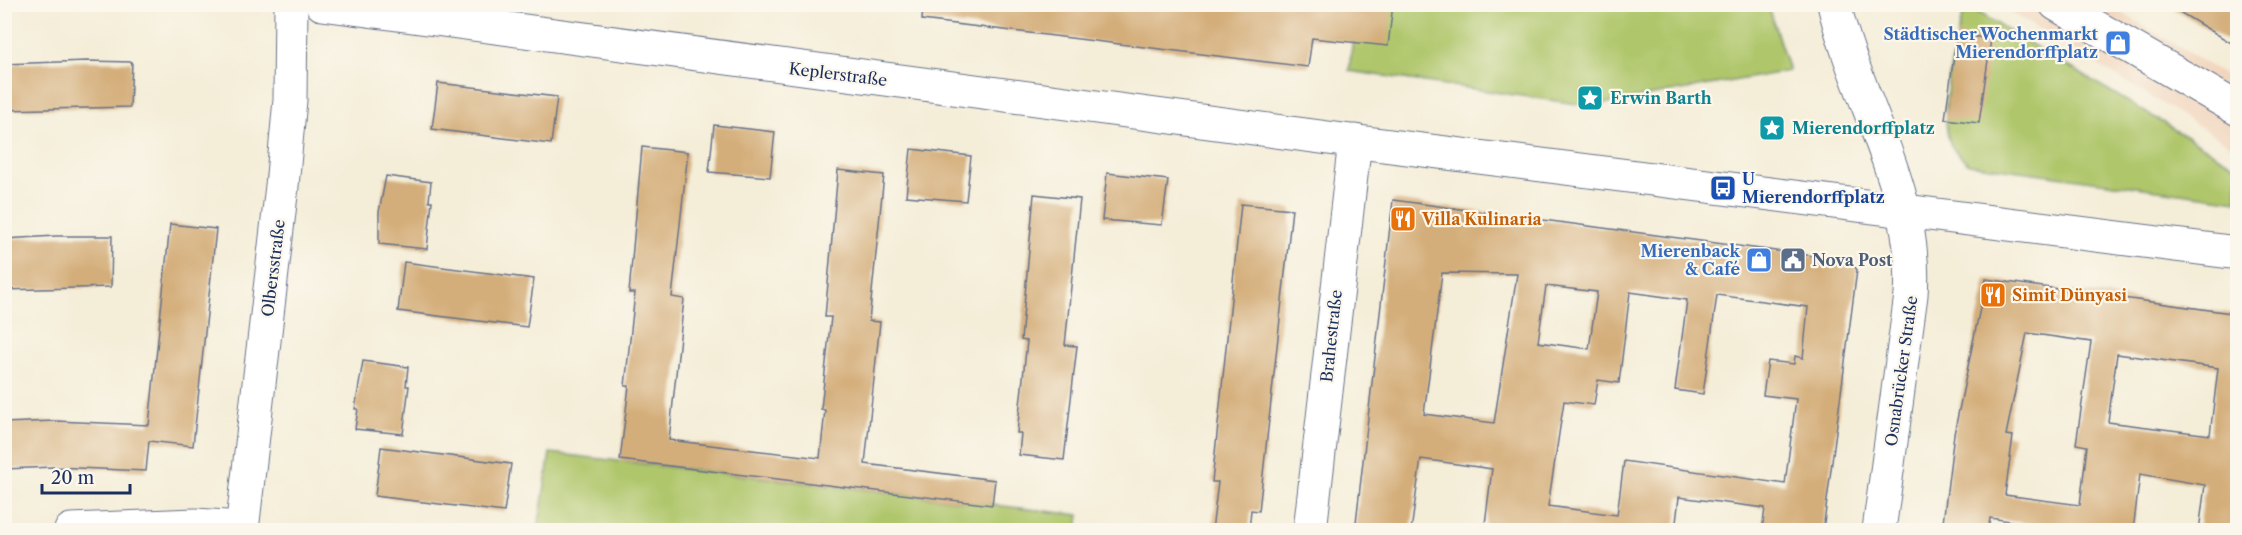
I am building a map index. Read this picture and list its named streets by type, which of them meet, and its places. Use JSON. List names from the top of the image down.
{
  "streets": {
    "street": [
      "Keplerstraße",
      "Olbersstraße",
      "Brahestraße",
      "Osnabrücker Straße"
    ]
  },
  "crossings": [
    ["Keplerstraße", "Brahestraße"]
  ],
  "places": {
    "shop": ["Städtischer Wochenmarkt Mierendorffplatz", "Mierenback & Café"],
    "place": ["Erwin Barth", "Mierendorffplatz"],
    "bus stop": ["U Mierendorffplatz"],
    "restaurant": ["Villa Kulinaria", "Simit Dünyasi"],
    "public building": ["Nova Post"]
  },
  "scale_bar": "20 m"
}
